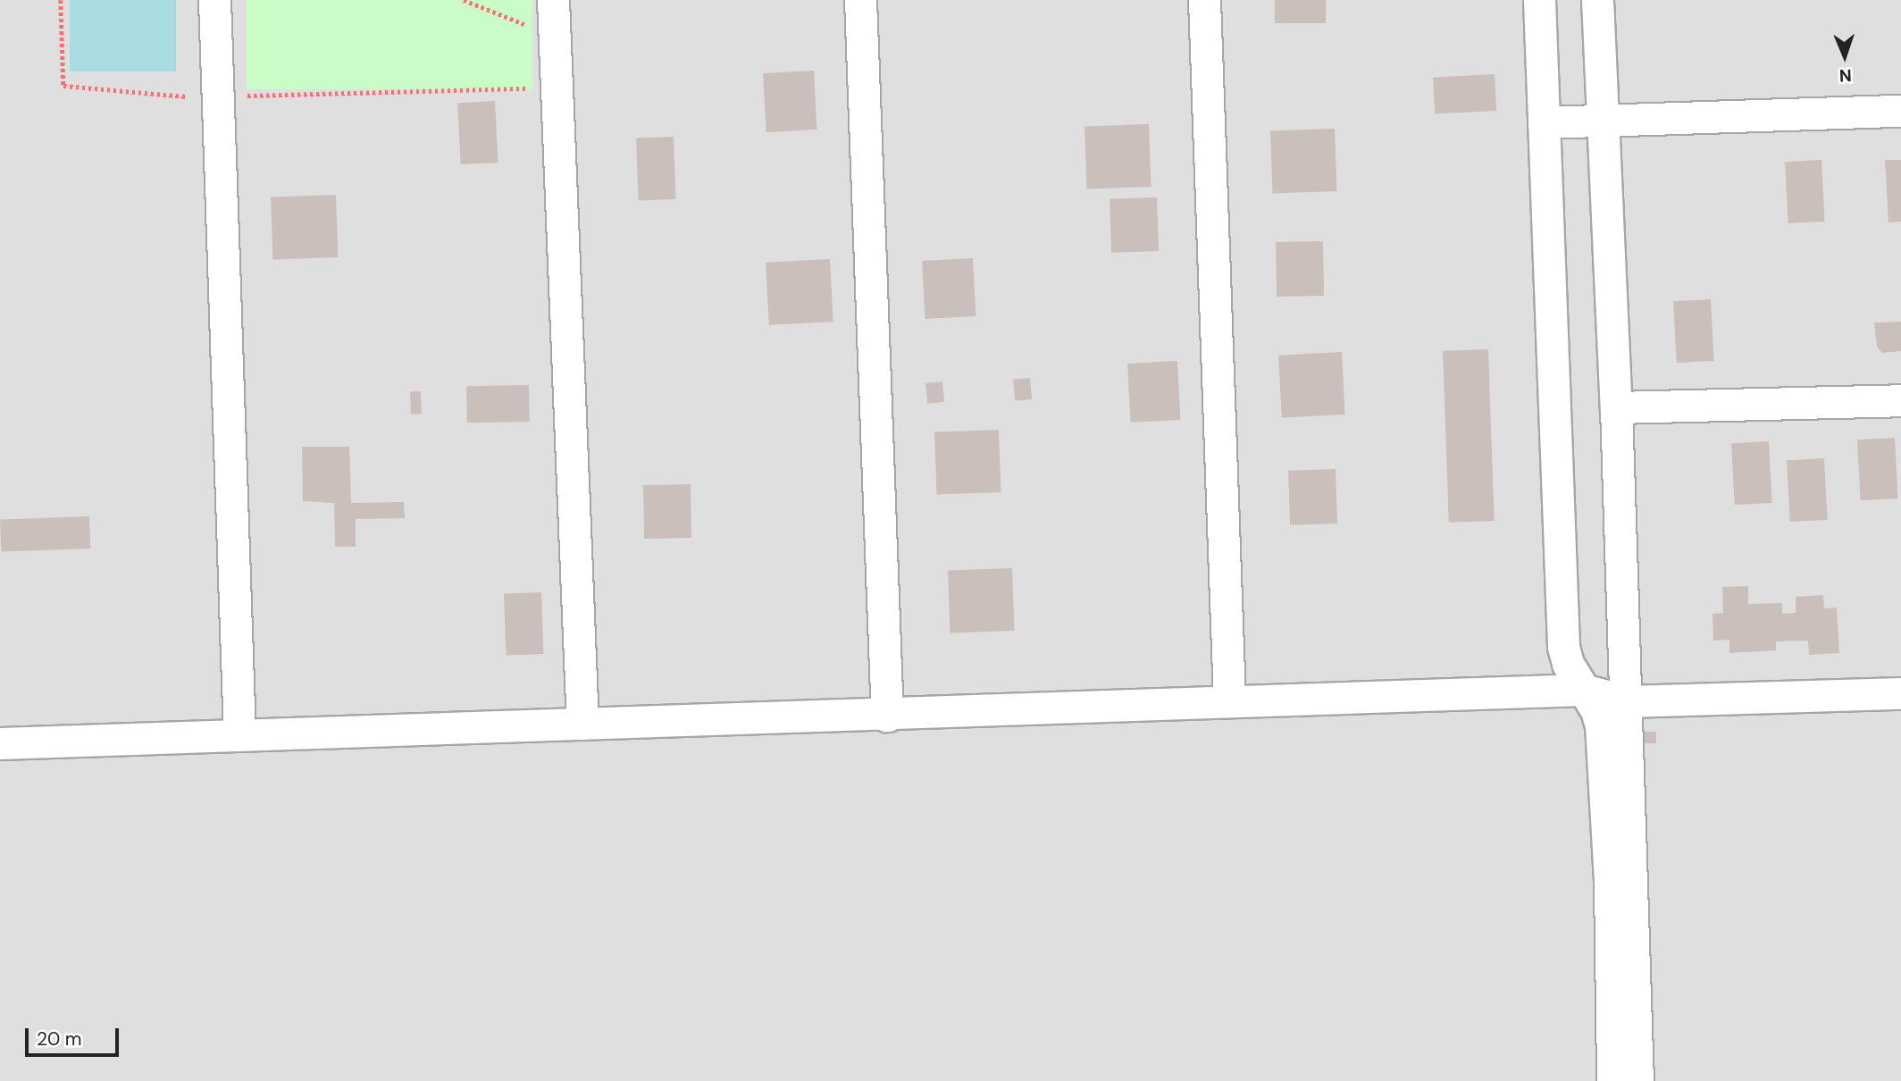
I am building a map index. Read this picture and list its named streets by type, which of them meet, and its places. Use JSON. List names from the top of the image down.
{
  "scale_bar": "20 m",
  "north": "bottom"
}
